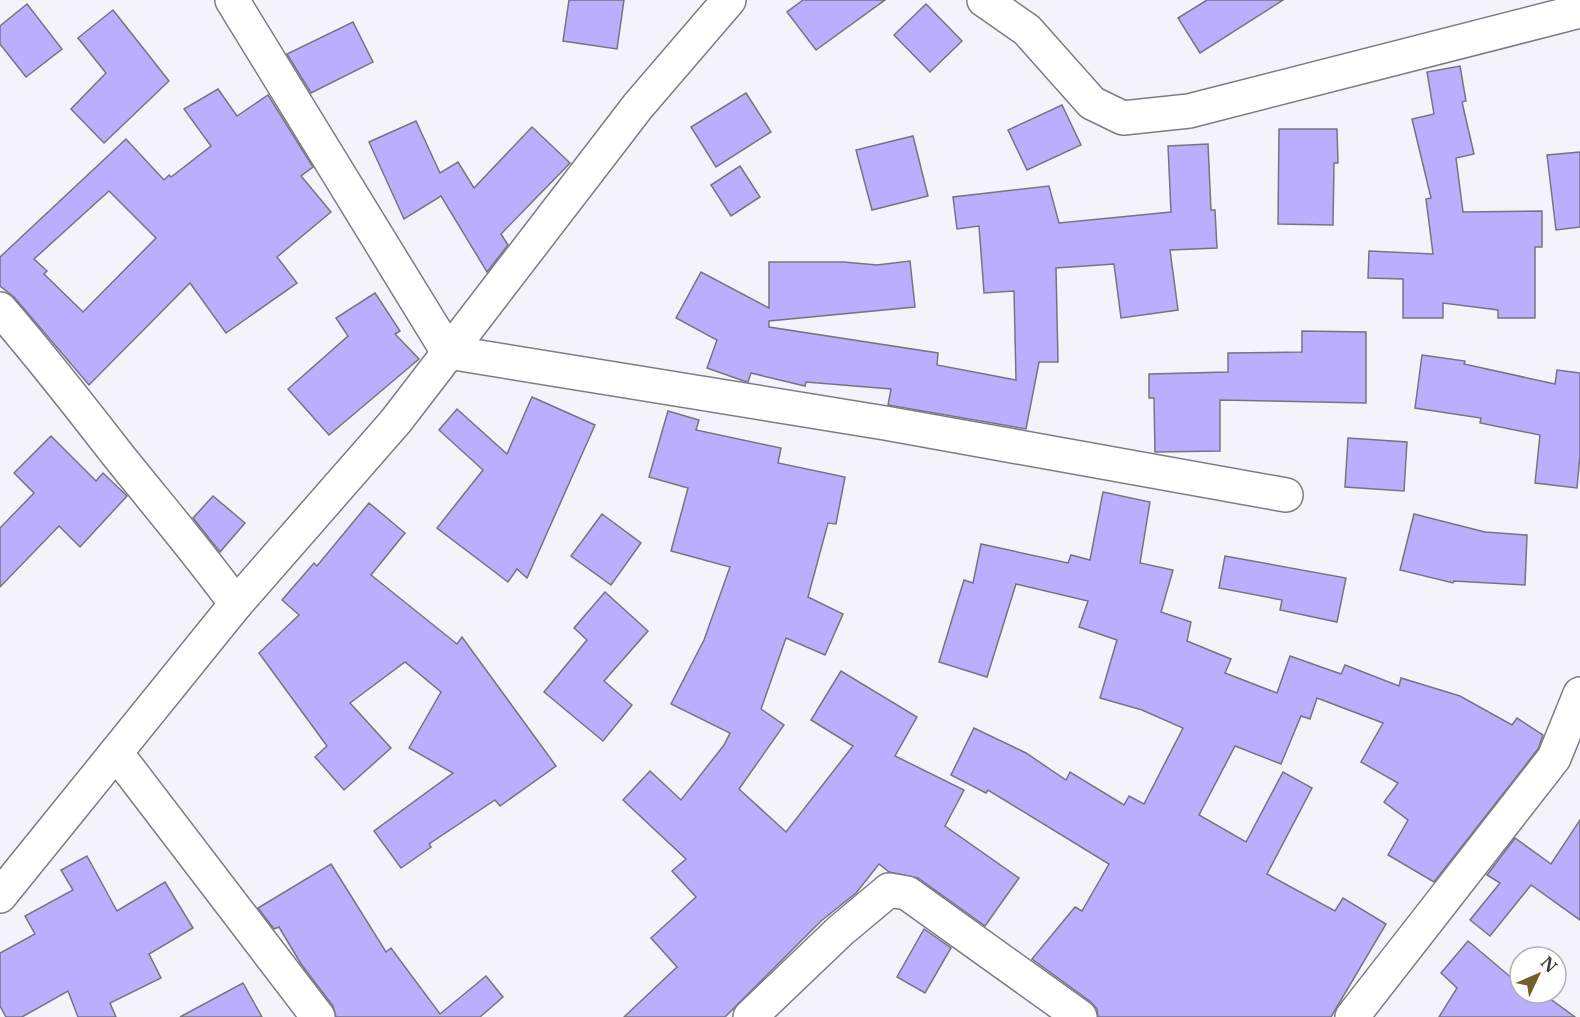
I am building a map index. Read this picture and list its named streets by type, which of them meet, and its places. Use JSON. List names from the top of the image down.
{
  "north": "top right"
}
